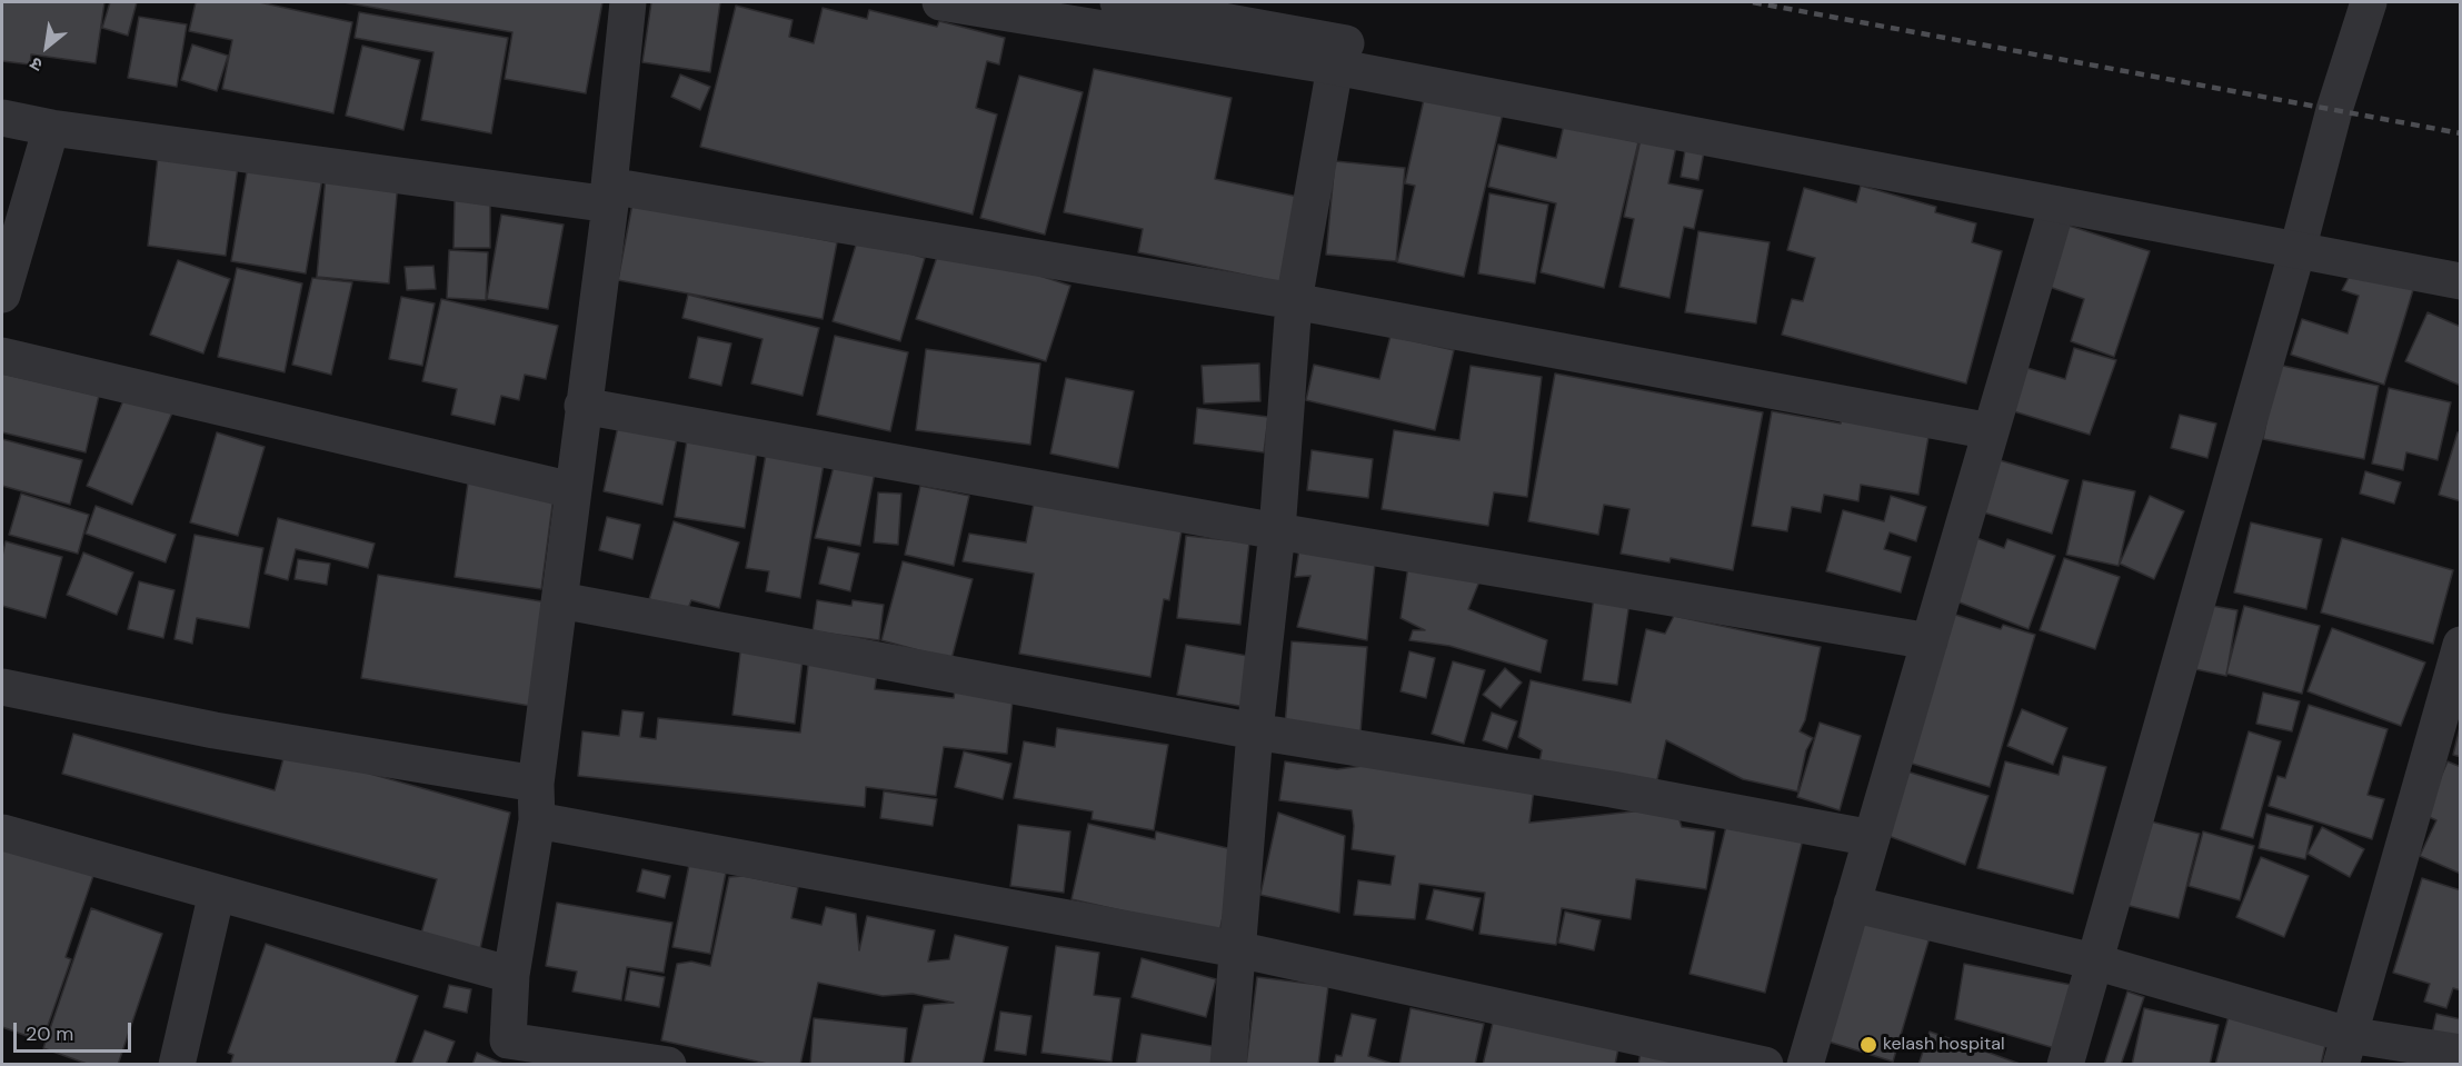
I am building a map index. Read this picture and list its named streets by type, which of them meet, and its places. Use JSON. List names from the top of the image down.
{
  "places": ["kelash hospital"],
  "scale_bar": "20 m",
  "north": "bottom left"
}
